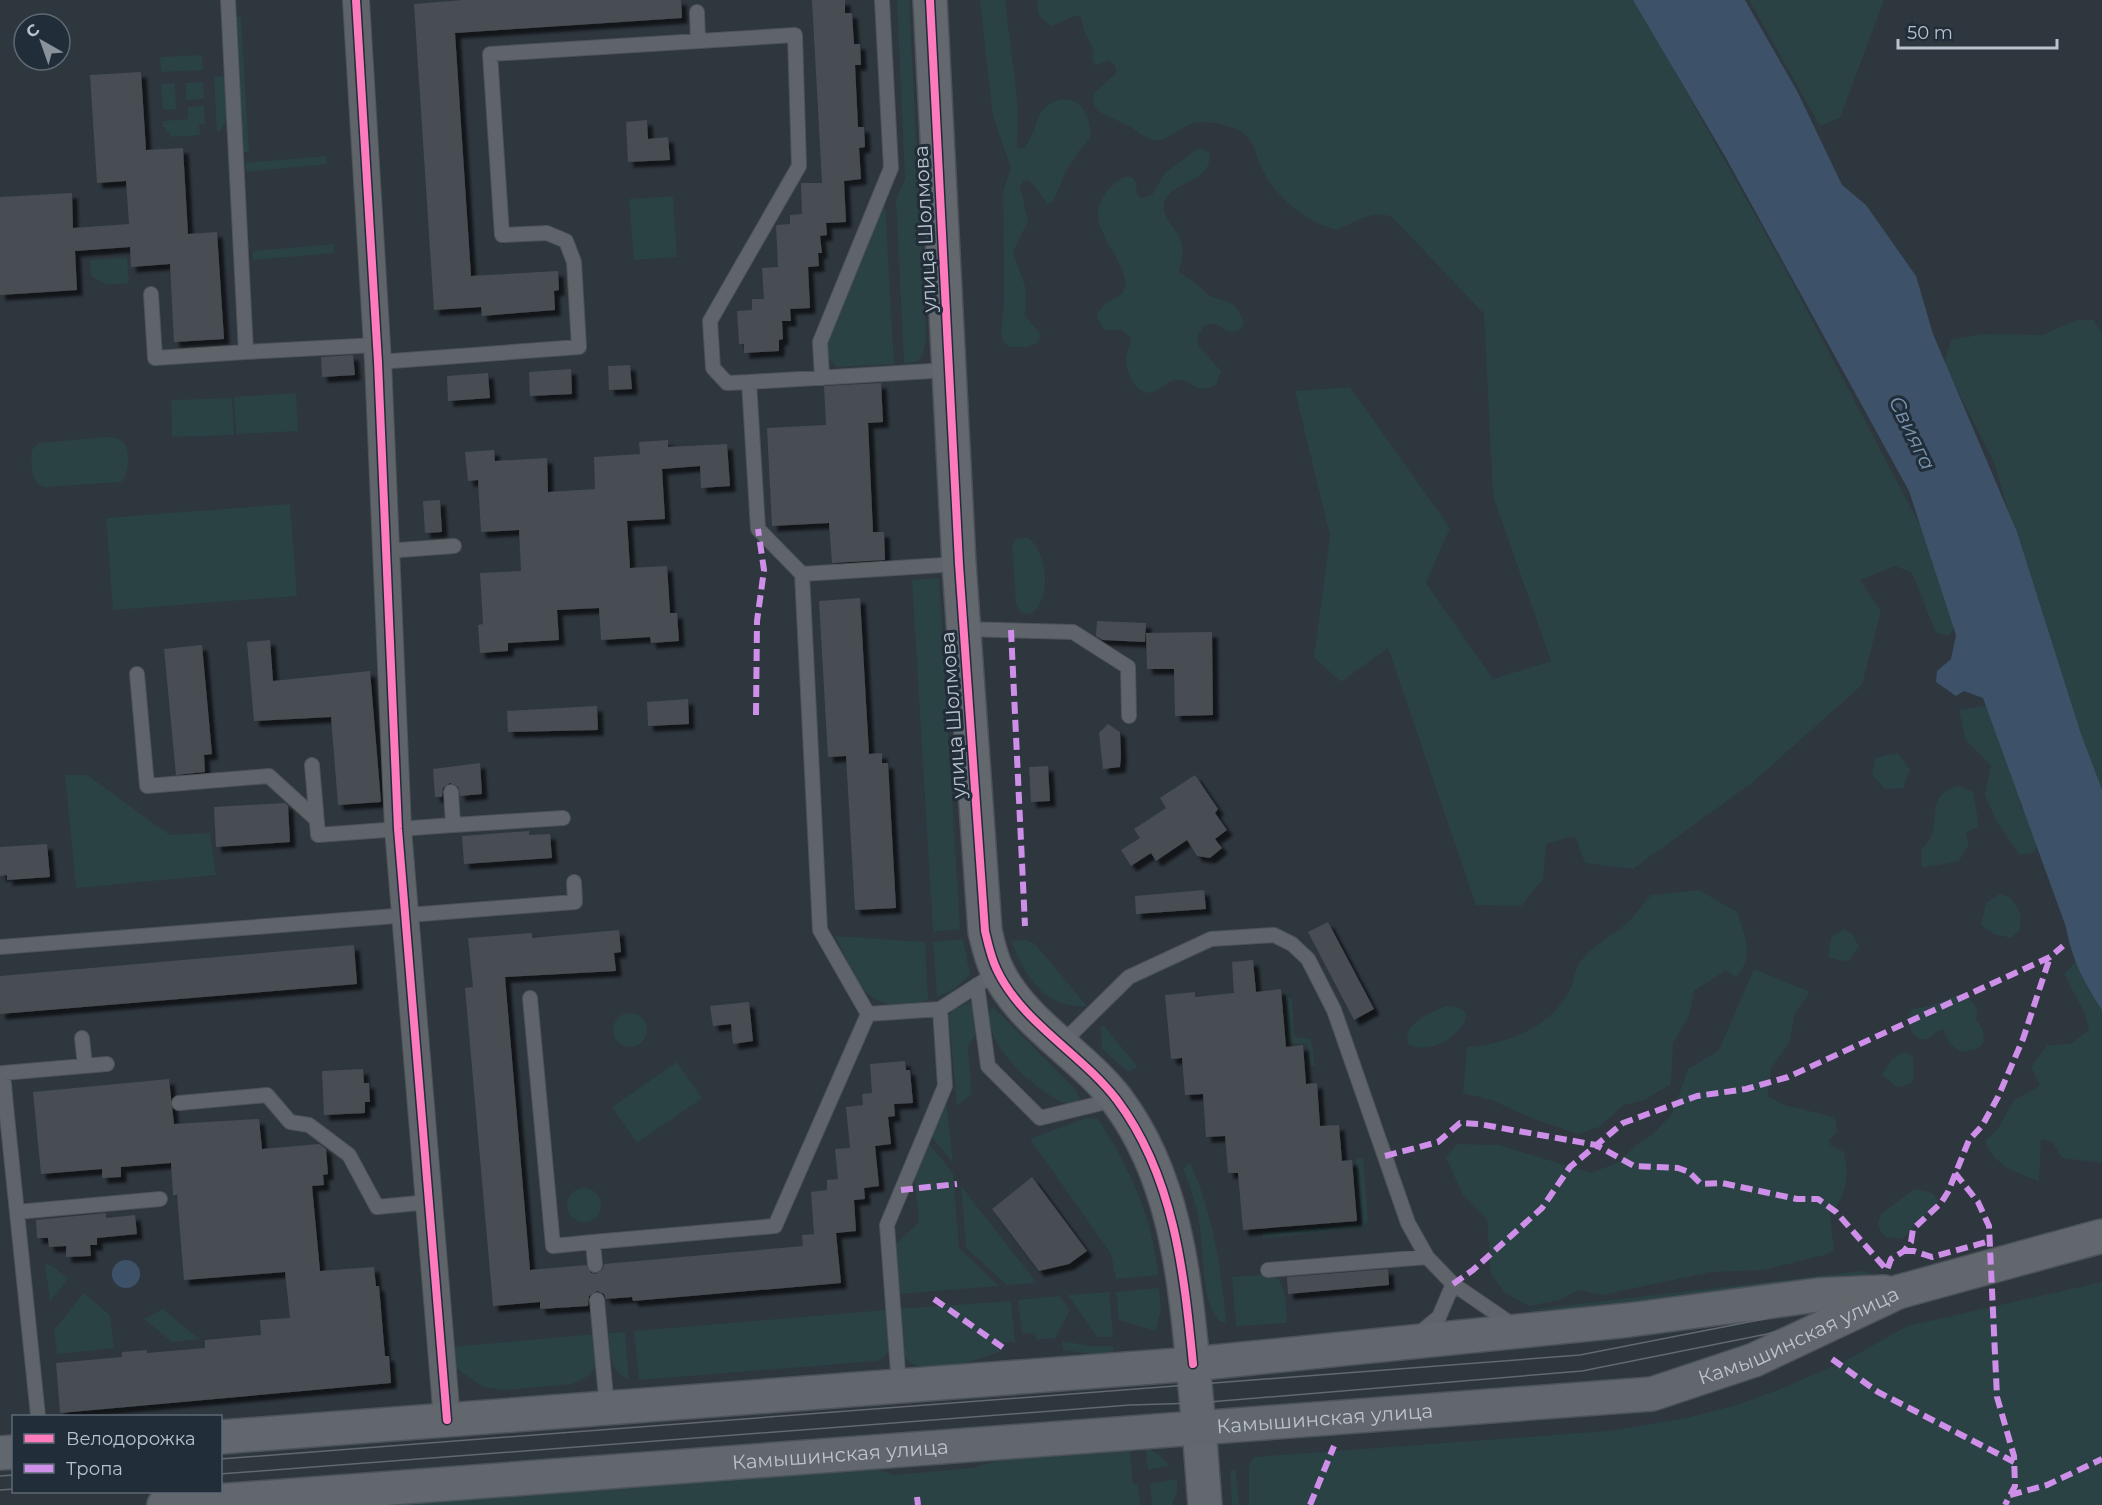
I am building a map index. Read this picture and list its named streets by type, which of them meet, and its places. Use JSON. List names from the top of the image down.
{
  "streets": {
    "main road": ["улица Шолмова", "Камышинская улица"]
  },
  "crossings": [
    ["улица Шолмова", "Камышинская улица"]
  ],
  "water": ["Свияга"],
  "legend": ["Велодорожка", "Тропа"],
  "scale_bar": "50 m",
  "north": "top left"
}
